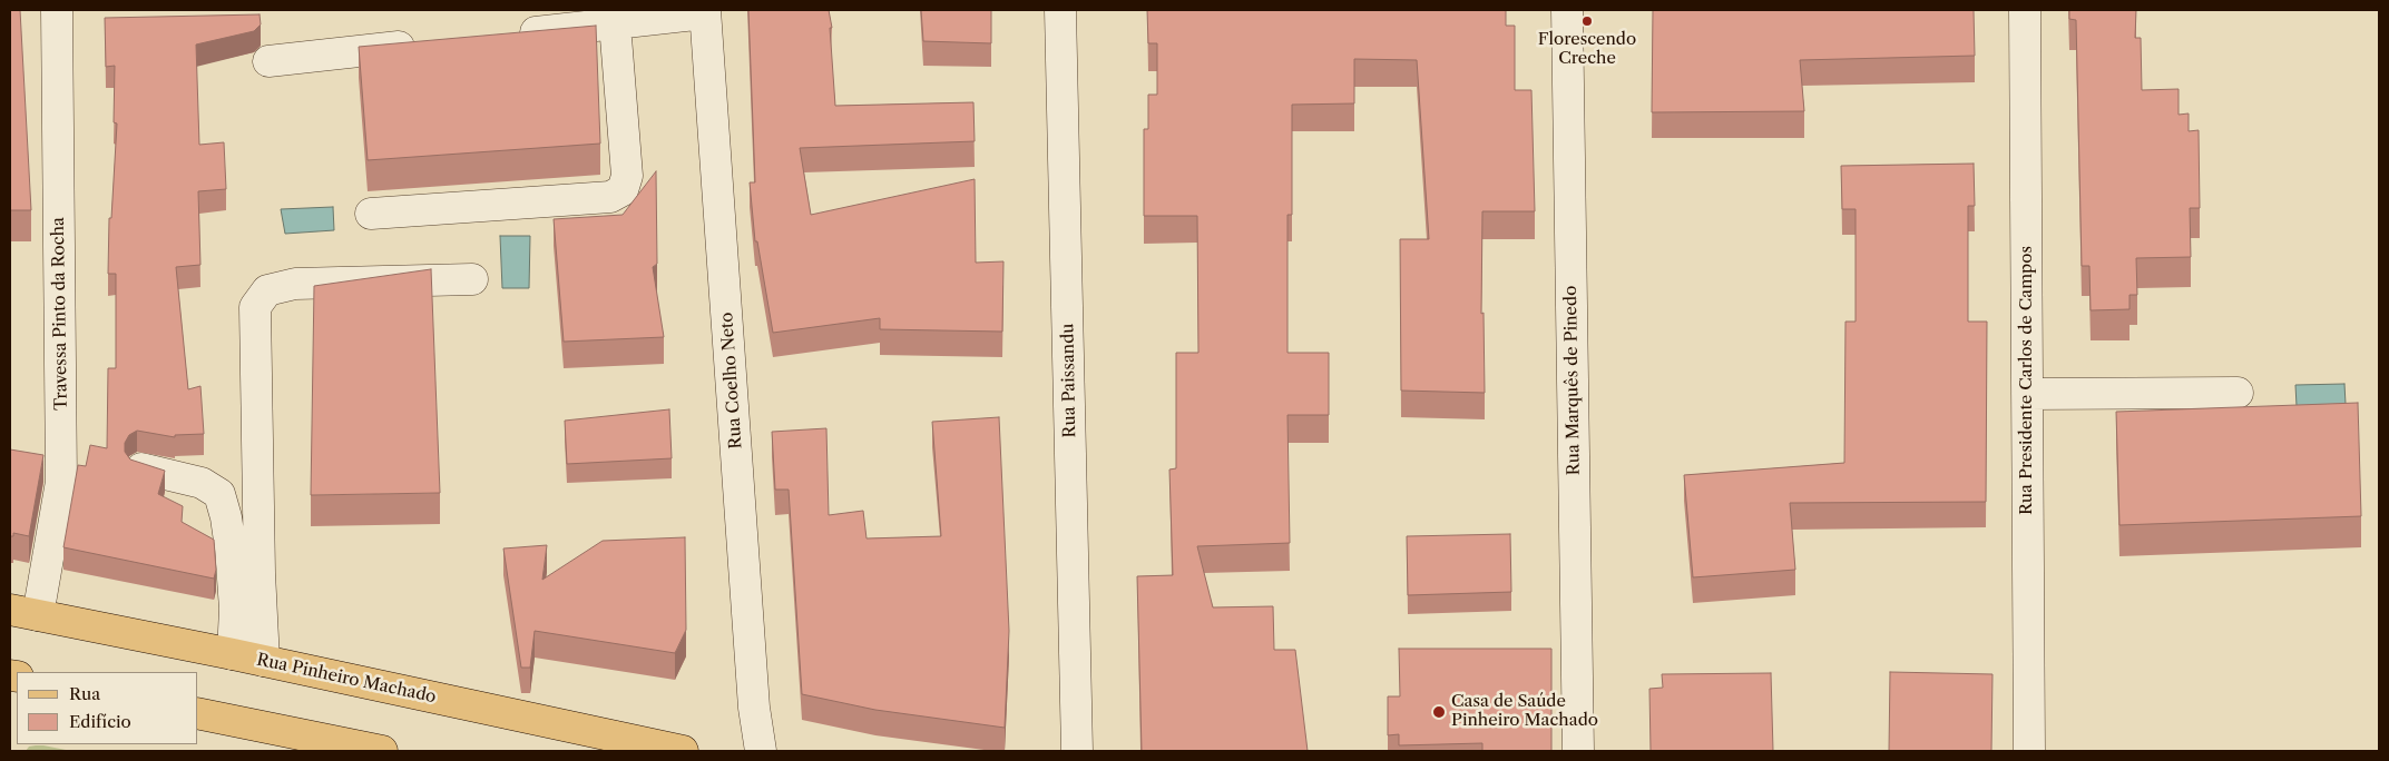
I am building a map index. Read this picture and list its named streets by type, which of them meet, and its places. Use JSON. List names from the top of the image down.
{
  "streets": {
    "main road": ["Rua Pinheiro Machado"],
    "street": [
      "Travessa Pinto da Rocha",
      "Rua Coelho Neto",
      "Rua Paissandu",
      "Rua Marquês de Pinedo",
      "Rua Presidente Carlos de Campos"
    ]
  },
  "crossings": [
    ["Travessa Pinto da Rocha", "Rua Pinheiro Machado"]
  ],
  "places": ["Florescendo Creche", "Casa de Saúde Pinheiro Machado"],
  "legend": ["Rua", "Edifício"]
}
